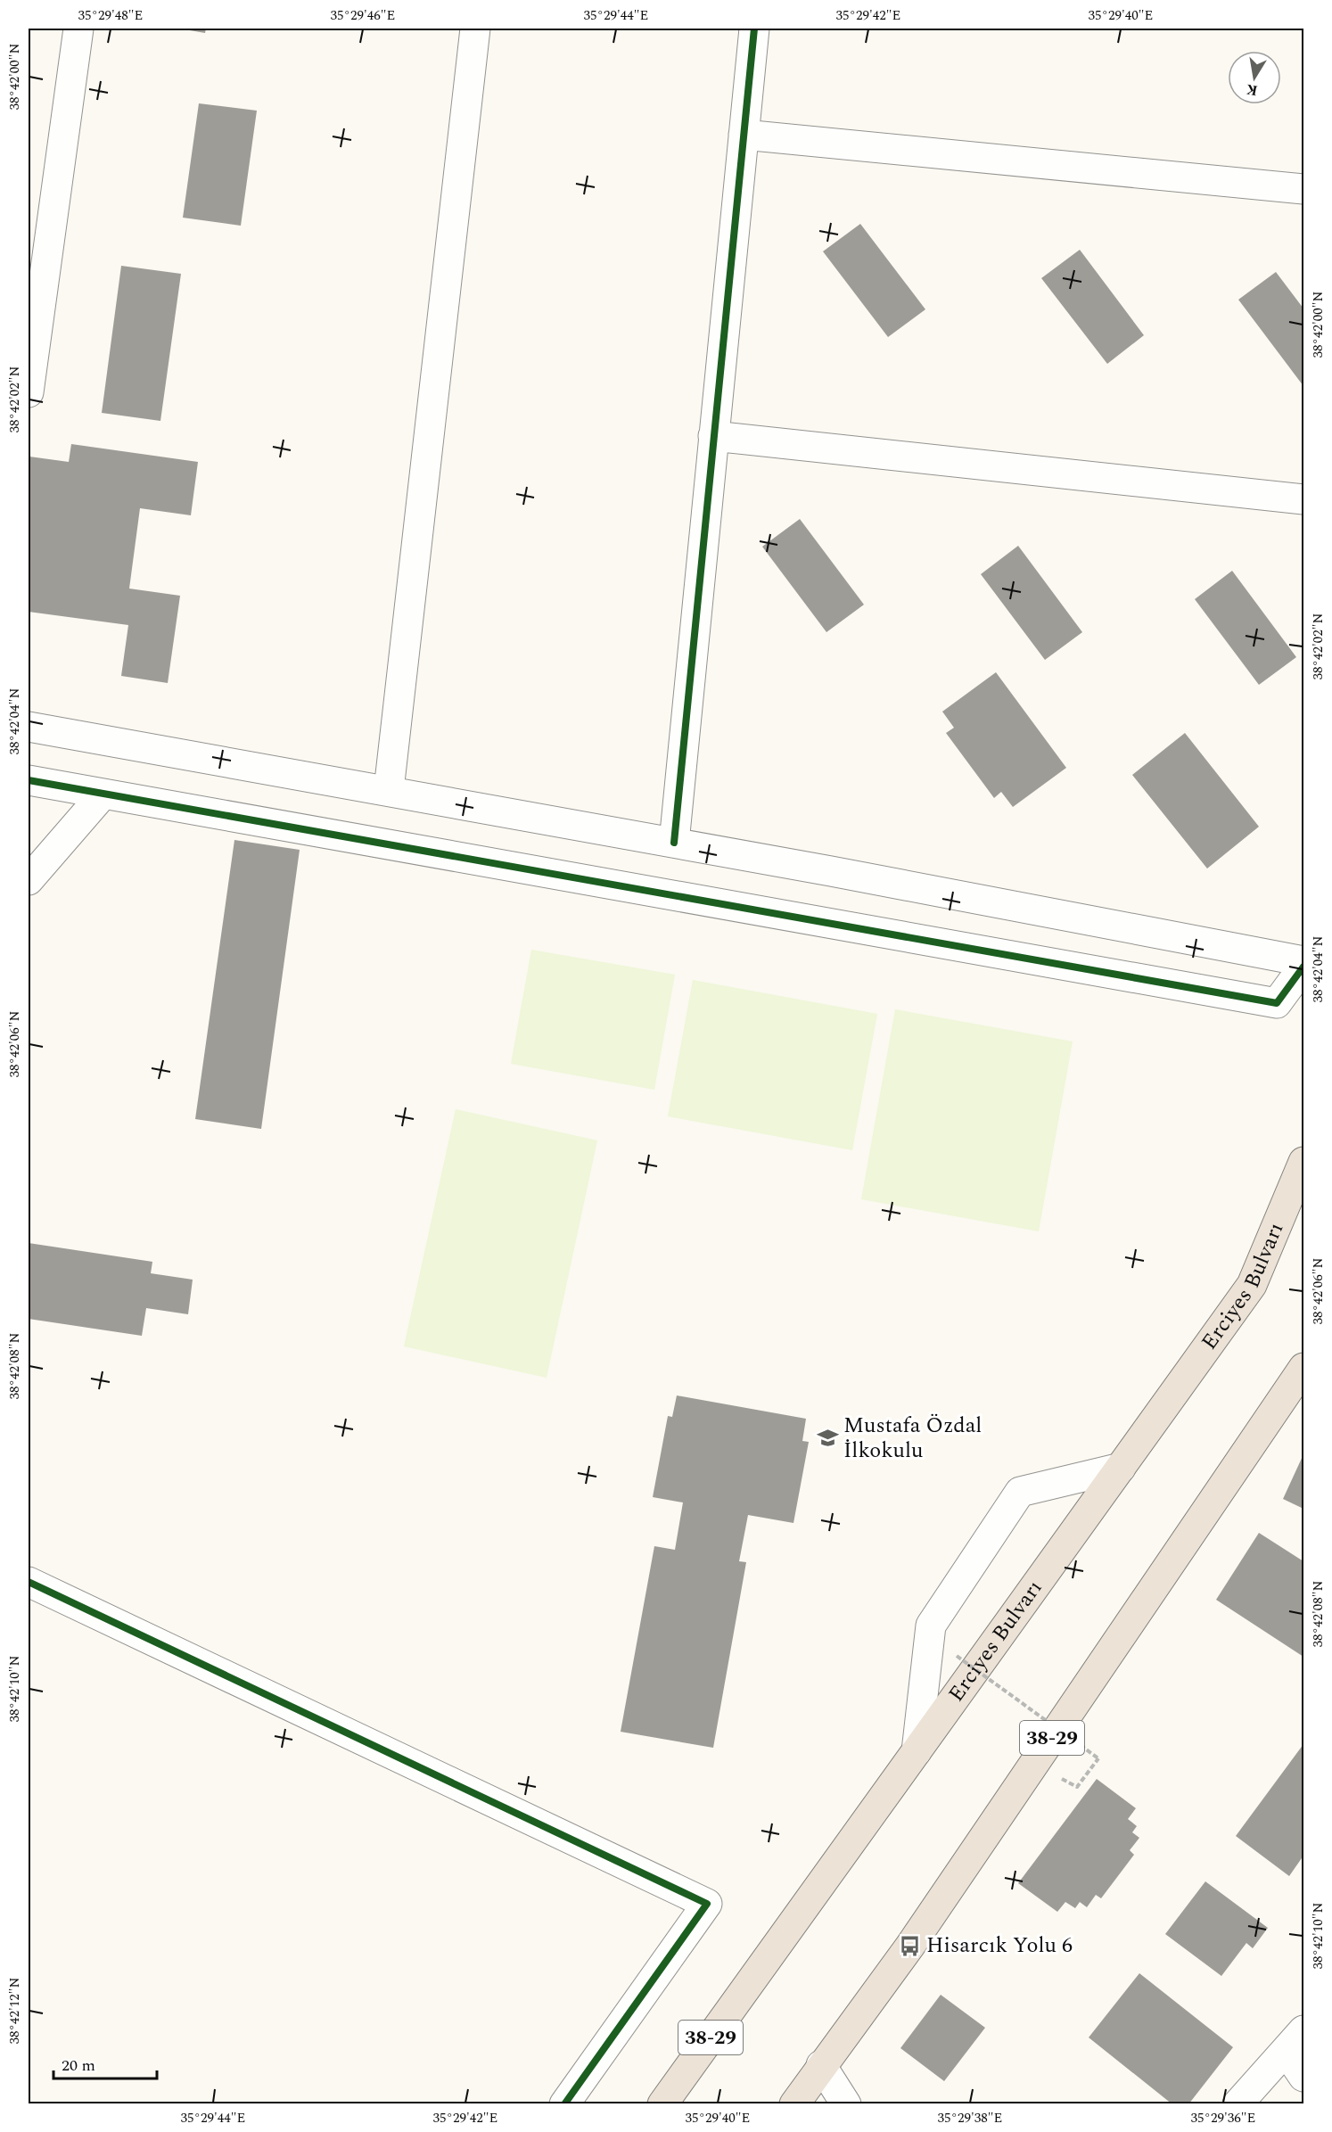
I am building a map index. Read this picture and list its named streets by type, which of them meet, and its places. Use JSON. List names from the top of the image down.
{
  "streets": {
    "highway": ["Erciyes Bulvarı", "38-29"]
  },
  "places": {
    "school or university": ["Mustafa Özdal İlkokulu"],
    "bus stop": ["Hisarcık Yolu 6"]
  },
  "scale_bar": "20 m",
  "north": "bottom",
  "coordinates": [
    "35°29'48\"E",
    "35°29'46\"E",
    "35°29'44\"E",
    "35°29'42\"E",
    "35°29'40\"E",
    "38°42'00\"N",
    "38°42'02\"N",
    "38°42'04\"N",
    "38°42'06\"N",
    "38°42'08\"N",
    "38°42'10\"N",
    "38°42'12\"N",
    "35°29'38\"E",
    "35°29'36\"E"
  ]
}
